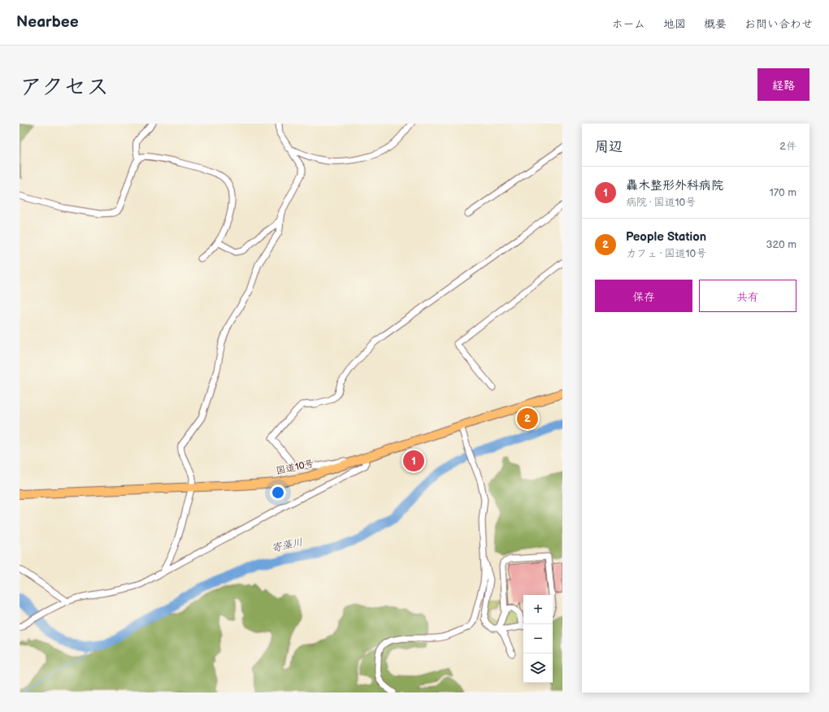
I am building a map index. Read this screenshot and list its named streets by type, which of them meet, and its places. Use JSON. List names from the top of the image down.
{
  "streets": {
    "highway": ["国道10号"]
  },
  "water": ["寄藻川"],
  "page": {
    "header": "Nearbee",
    "nav": [
      "ホーム",
      "地図",
      "概要",
      "お問い合わせ"
    ],
    "title": "アクセス",
    "buttons": [
      "経路",
      ["保存", "共有"]
    ],
    "heading": ["周辺", "2件"],
    "list": [
      {
        "mark": "1",
        "name": "轟木整形外科病院",
        "note": "病院 · 国道10号",
        "value": "170 m"
      },
      {
        "mark": "2",
        "name": "People Station",
        "note": "カフェ · 国道10号",
        "value": "320 m"
      }
    ],
    "pins": ["2", "1"],
    "map_buttons": ["+", "−"]
  }
}
